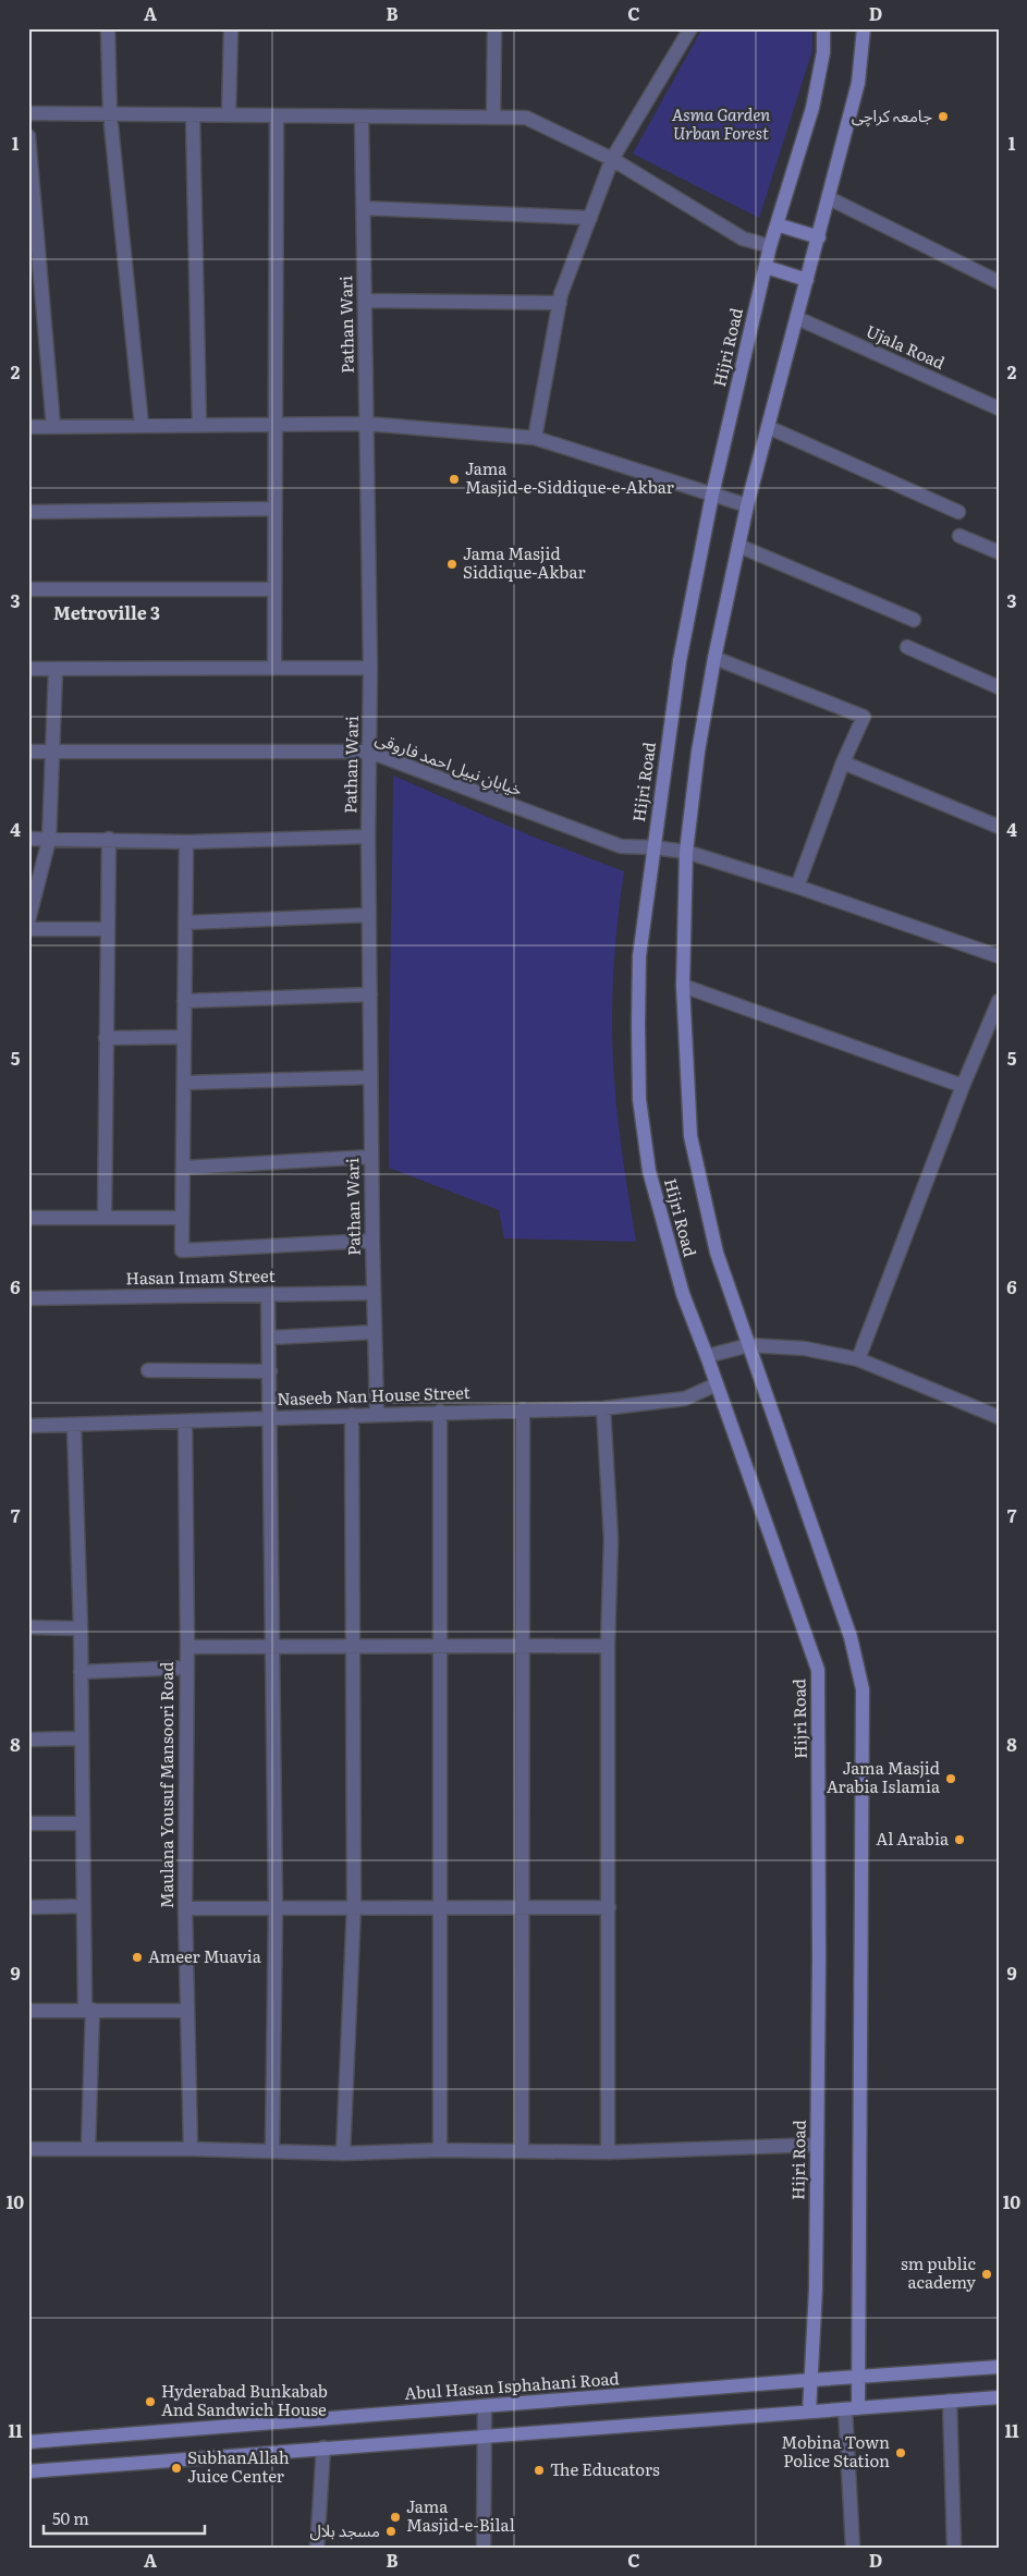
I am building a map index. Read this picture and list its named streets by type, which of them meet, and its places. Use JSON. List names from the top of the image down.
{
  "streets": {
    "main road": ["Hijri Road", "Abul Hasan Isphahani Road"],
    "street": [
      "Pathan Wari",
      "Ujala Road",
      "خیابانِ نبیل احمد فاروقی",
      "Hasan Imam Street",
      "Naseeb Nan House Street",
      "Maulana Yousuf Mansoori Road"
    ]
  },
  "crossings": [
    ["Pathan Wari", "خیابانِ نبیل احمد فاروقی"],
    ["Pathan Wari", "Hasan Imam Street"],
    ["Pathan Wari", "Naseeb Nan House Street"],
    ["Hijri Road", "Ujala Road"],
    ["Hijri Road", "خیابانِ نبیل احمد فاروقی"],
    ["Hijri Road", "Naseeb Nan House Street"],
    ["Hijri Road", "Abul Hasan Isphahani Road"],
    ["Naseeb Nan House Street", "Maulana Yousuf Mansoori Road"]
  ],
  "districts": ["Metroville 3"],
  "parks": ["Asma Garden Urban Forest"],
  "places": [
    "جامعہ کراچی",
    "Jama Masjid-e-Siddique-e-Akbar",
    "Jama Masjid Siddique-Akbar",
    "Jama Masjid Arabia Islamia",
    "Al Arabia",
    "Ameer Muavia",
    "sm public academy",
    "Hyderabad Bunkabab And Sandwich House",
    "Mobina Town Police Station",
    "SubhanAllah Juice Center",
    "The Educators",
    "Jama Masjid-e-Bilal",
    "مسجد بلال"
  ],
  "scale_bar": "50 m",
  "grid": {
    "columns": [
      "A",
      "B",
      "C",
      "D"
    ],
    "rows": [
      "1",
      "2",
      "3",
      "4",
      "5",
      "6",
      "7",
      "8",
      "9",
      "10",
      "11"
    ]
  }
}
